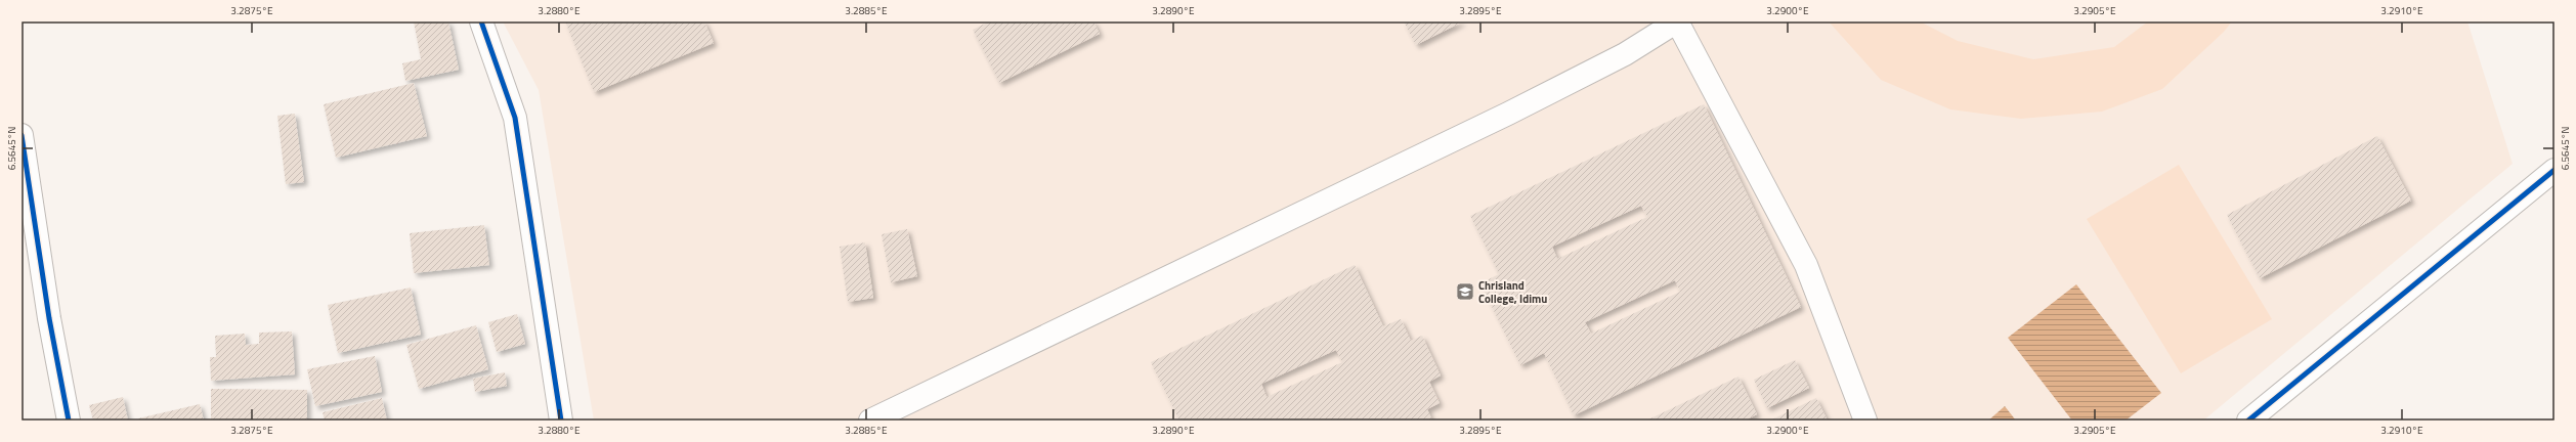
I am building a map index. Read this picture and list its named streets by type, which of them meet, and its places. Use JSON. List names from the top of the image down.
{
  "places": {
    "school or university": ["Chrisland College, Idimu"]
  },
  "coordinates": [
    "3.2875°E",
    "3.2880°E",
    "3.2885°E",
    "3.2890°E",
    "3.2895°E",
    "3.2900°E",
    "3.2905°E",
    "3.2910°E",
    "6.5645°N"
  ]
}
